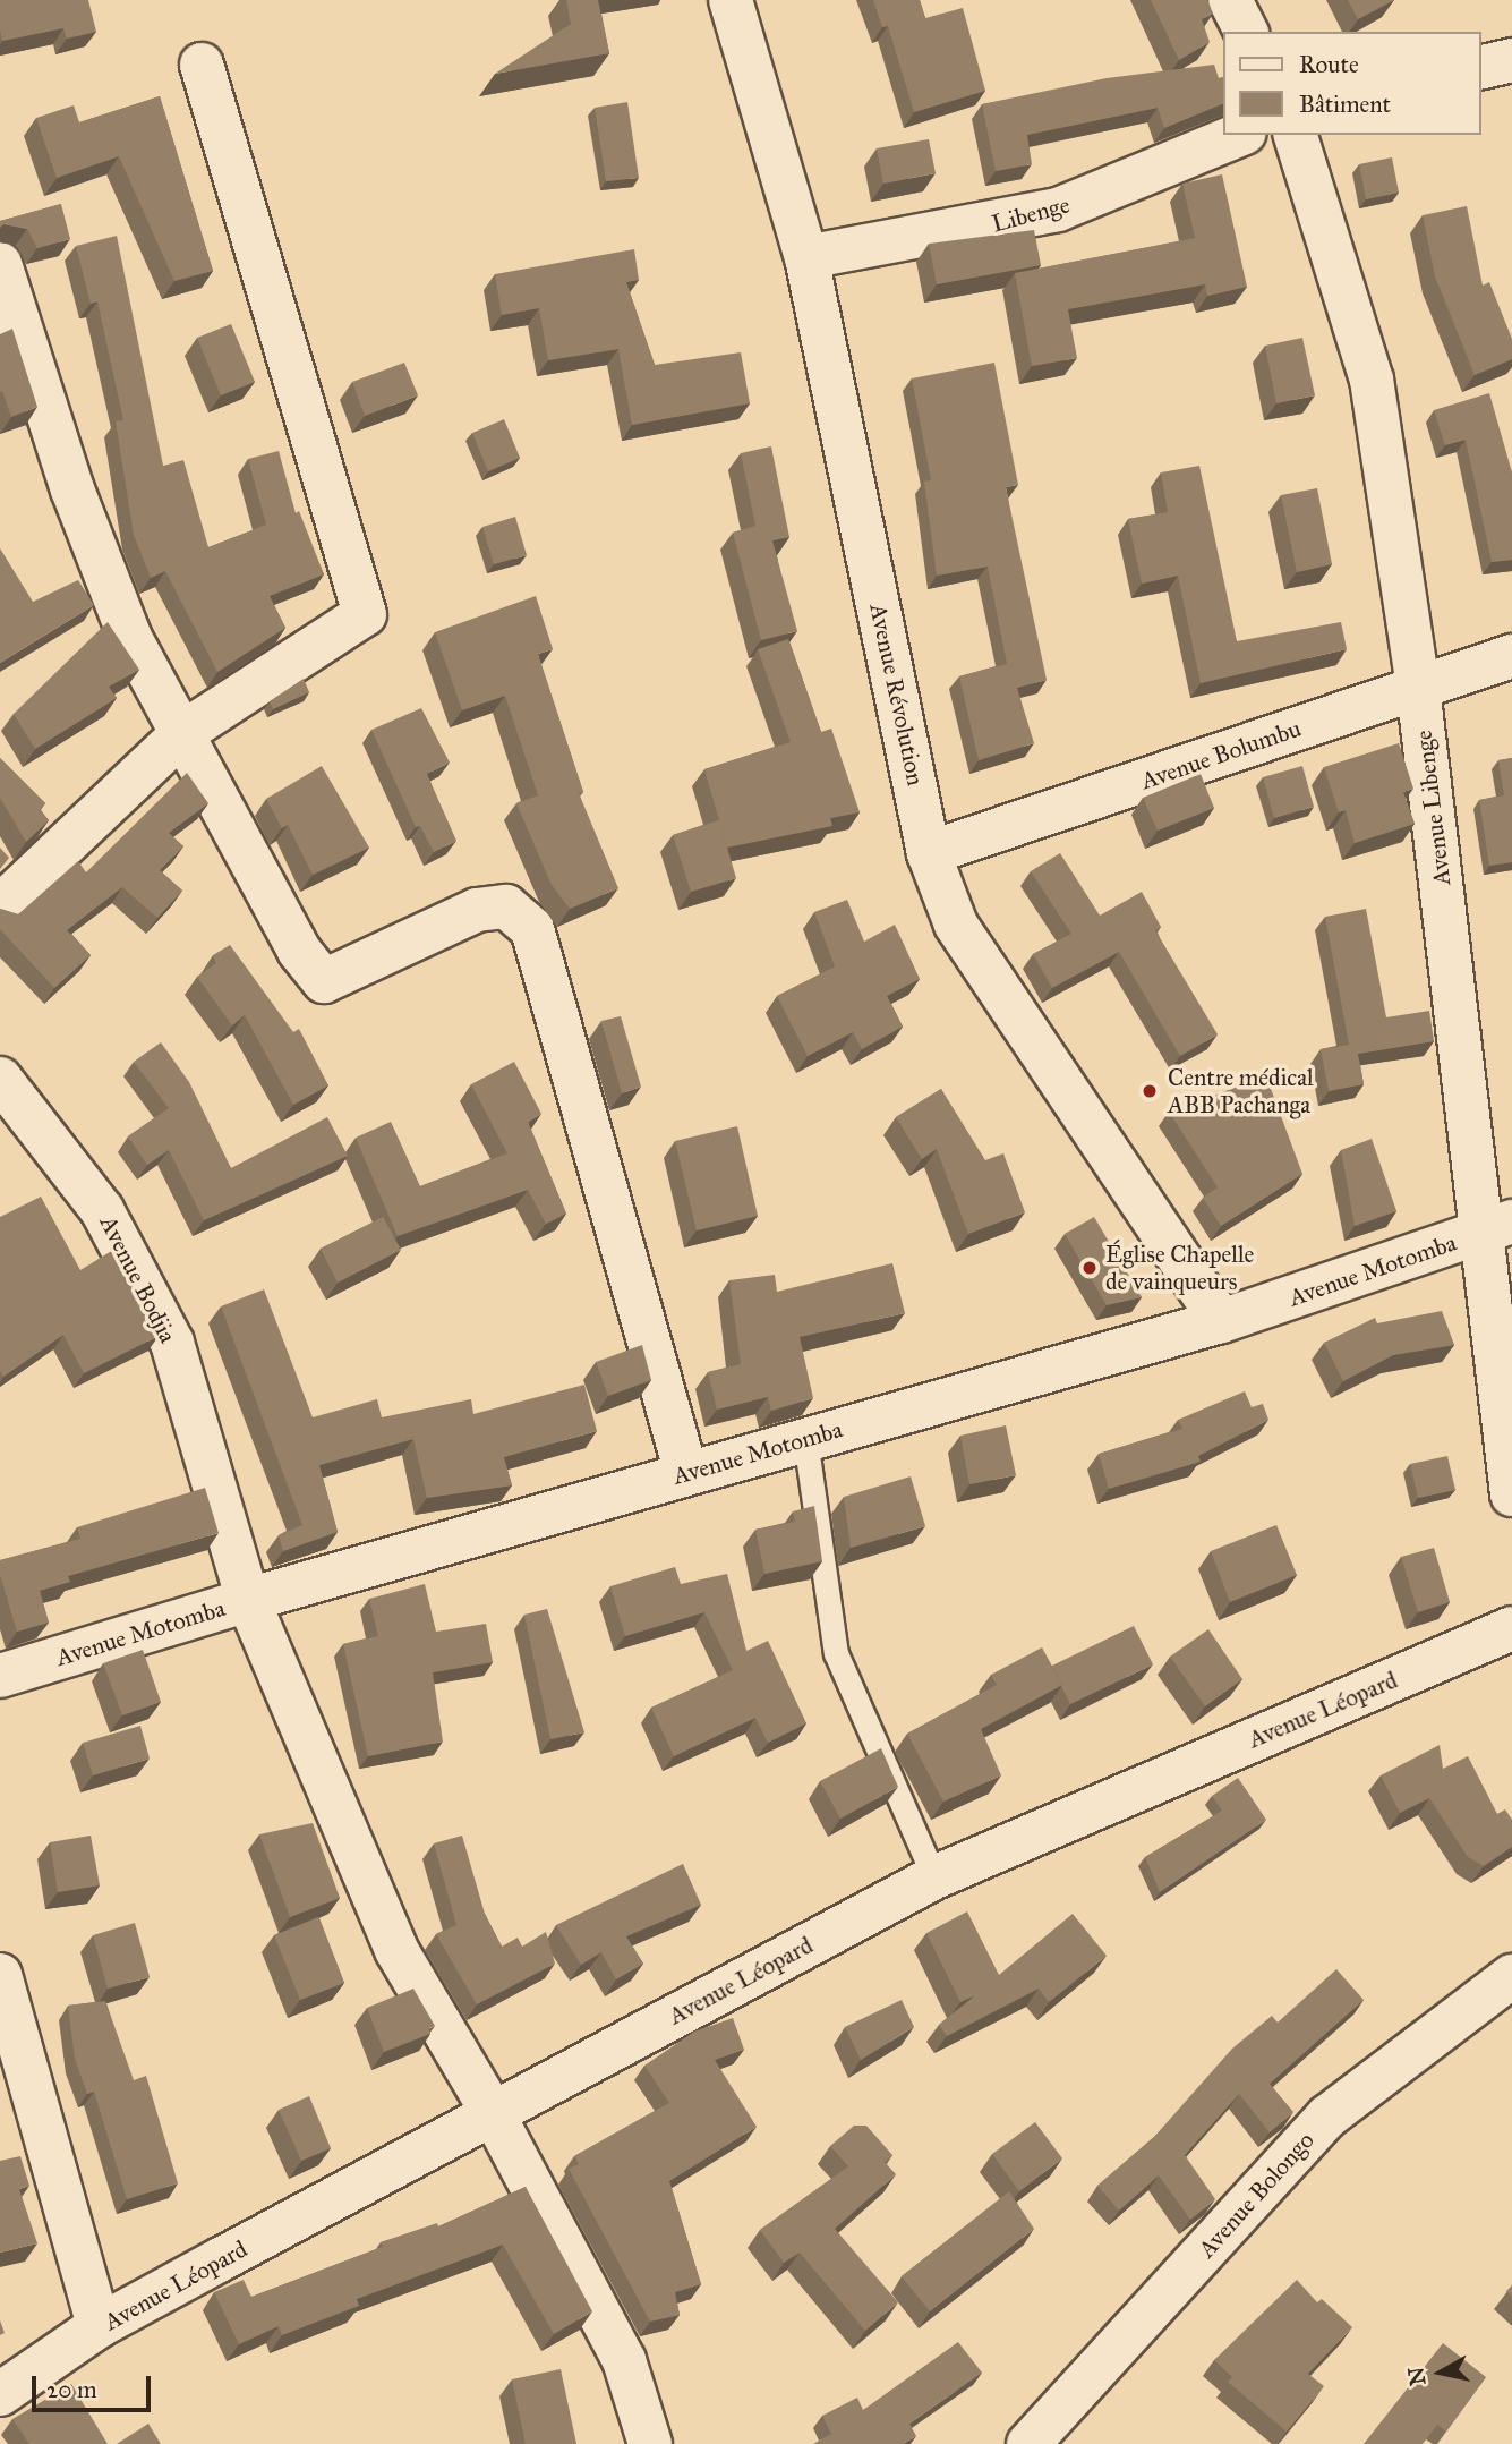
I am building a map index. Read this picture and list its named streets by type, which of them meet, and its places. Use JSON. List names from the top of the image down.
{
  "streets": {
    "street": [
      "Libenge",
      "Avenue Révolution",
      "Avenue Bolumbu",
      "Avenue Libenge",
      "Avenue Motomba",
      "Avenue Bodjia",
      "Avenue Léopard",
      "Avenue Bolongo"
    ]
  },
  "crossings": [
    ["Libenge", "Avenue Révolution"],
    ["Avenue Révolution", "Avenue Bolumbu"],
    ["Avenue Révolution", "Avenue Motomba"],
    ["Avenue Bolumbu", "Avenue Libenge"],
    ["Avenue Libenge", "Avenue Motomba"],
    ["Avenue Motomba", "Avenue Bodjia"],
    ["Avenue Bodjia", "Avenue Léopard"]
  ],
  "places": ["Centre médical ABB Pachanga", "Église Chapelle de vainqueurs"],
  "legend": ["Route", "Bâtiment"],
  "scale_bar": "20 m",
  "north": "left"
}
